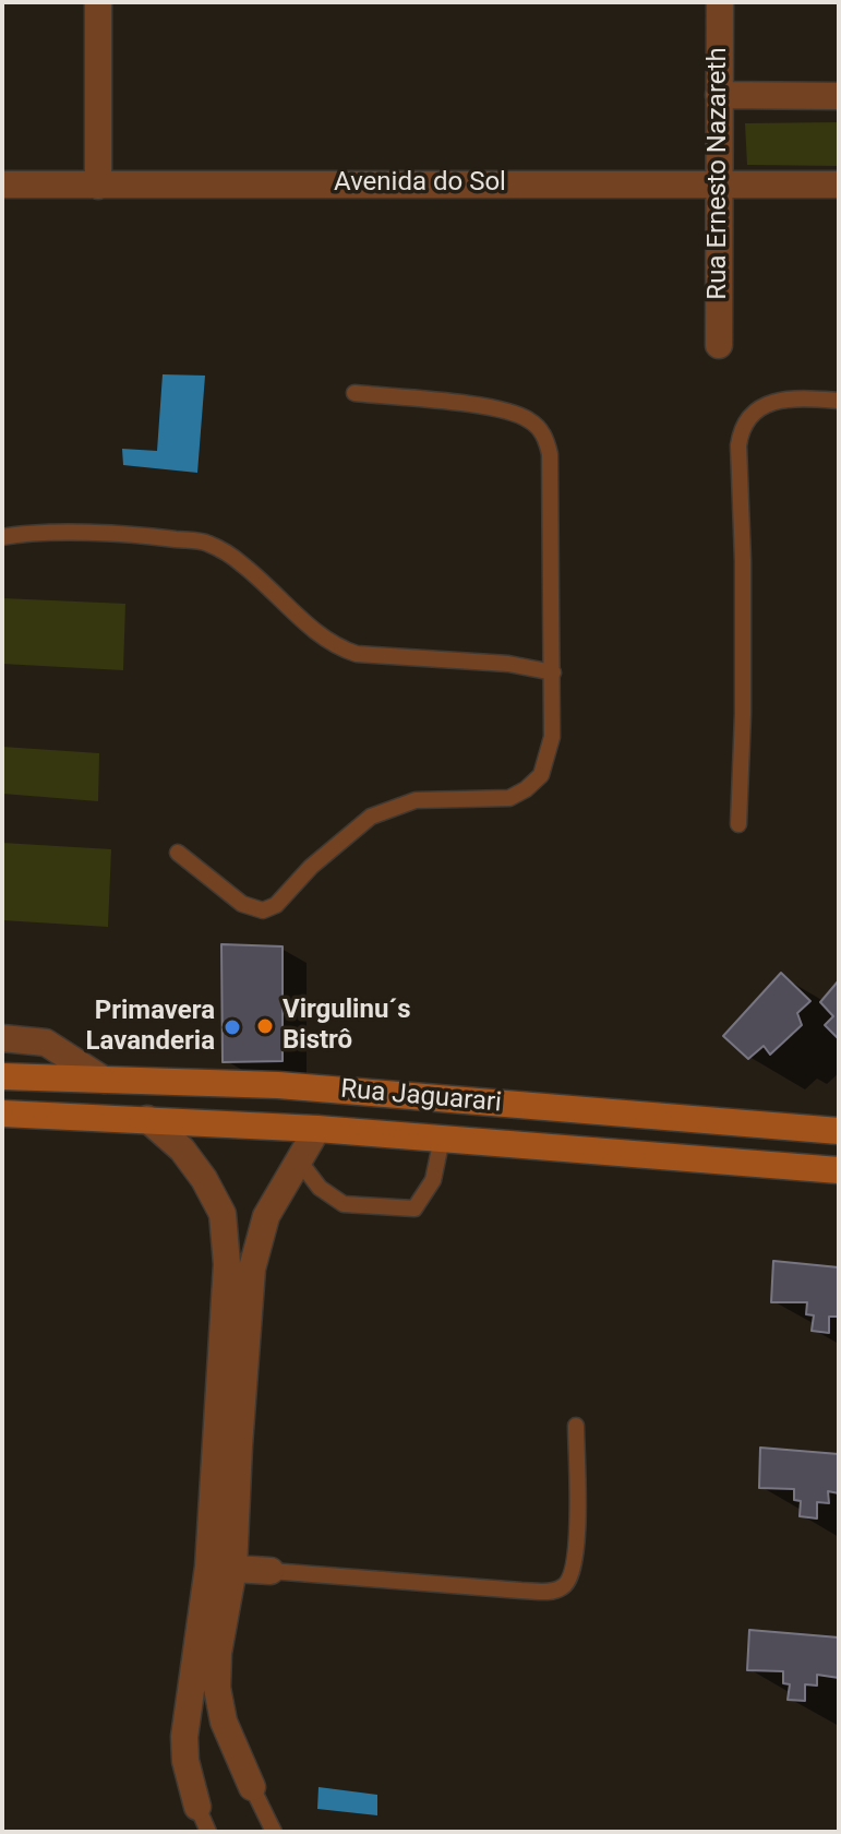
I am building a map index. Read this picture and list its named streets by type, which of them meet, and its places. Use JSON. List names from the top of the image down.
{
  "streets": {
    "main road": ["Rua Jaguarari"],
    "street": ["Rua Ernesto Nazareth", "Avenida do Sol"]
  },
  "crossings": [
    ["Rua Ernesto Nazareth", "Avenida do Sol"]
  ],
  "places": ["Virgulinu´s Bistrô", "Primavera Lavanderia"]
}
